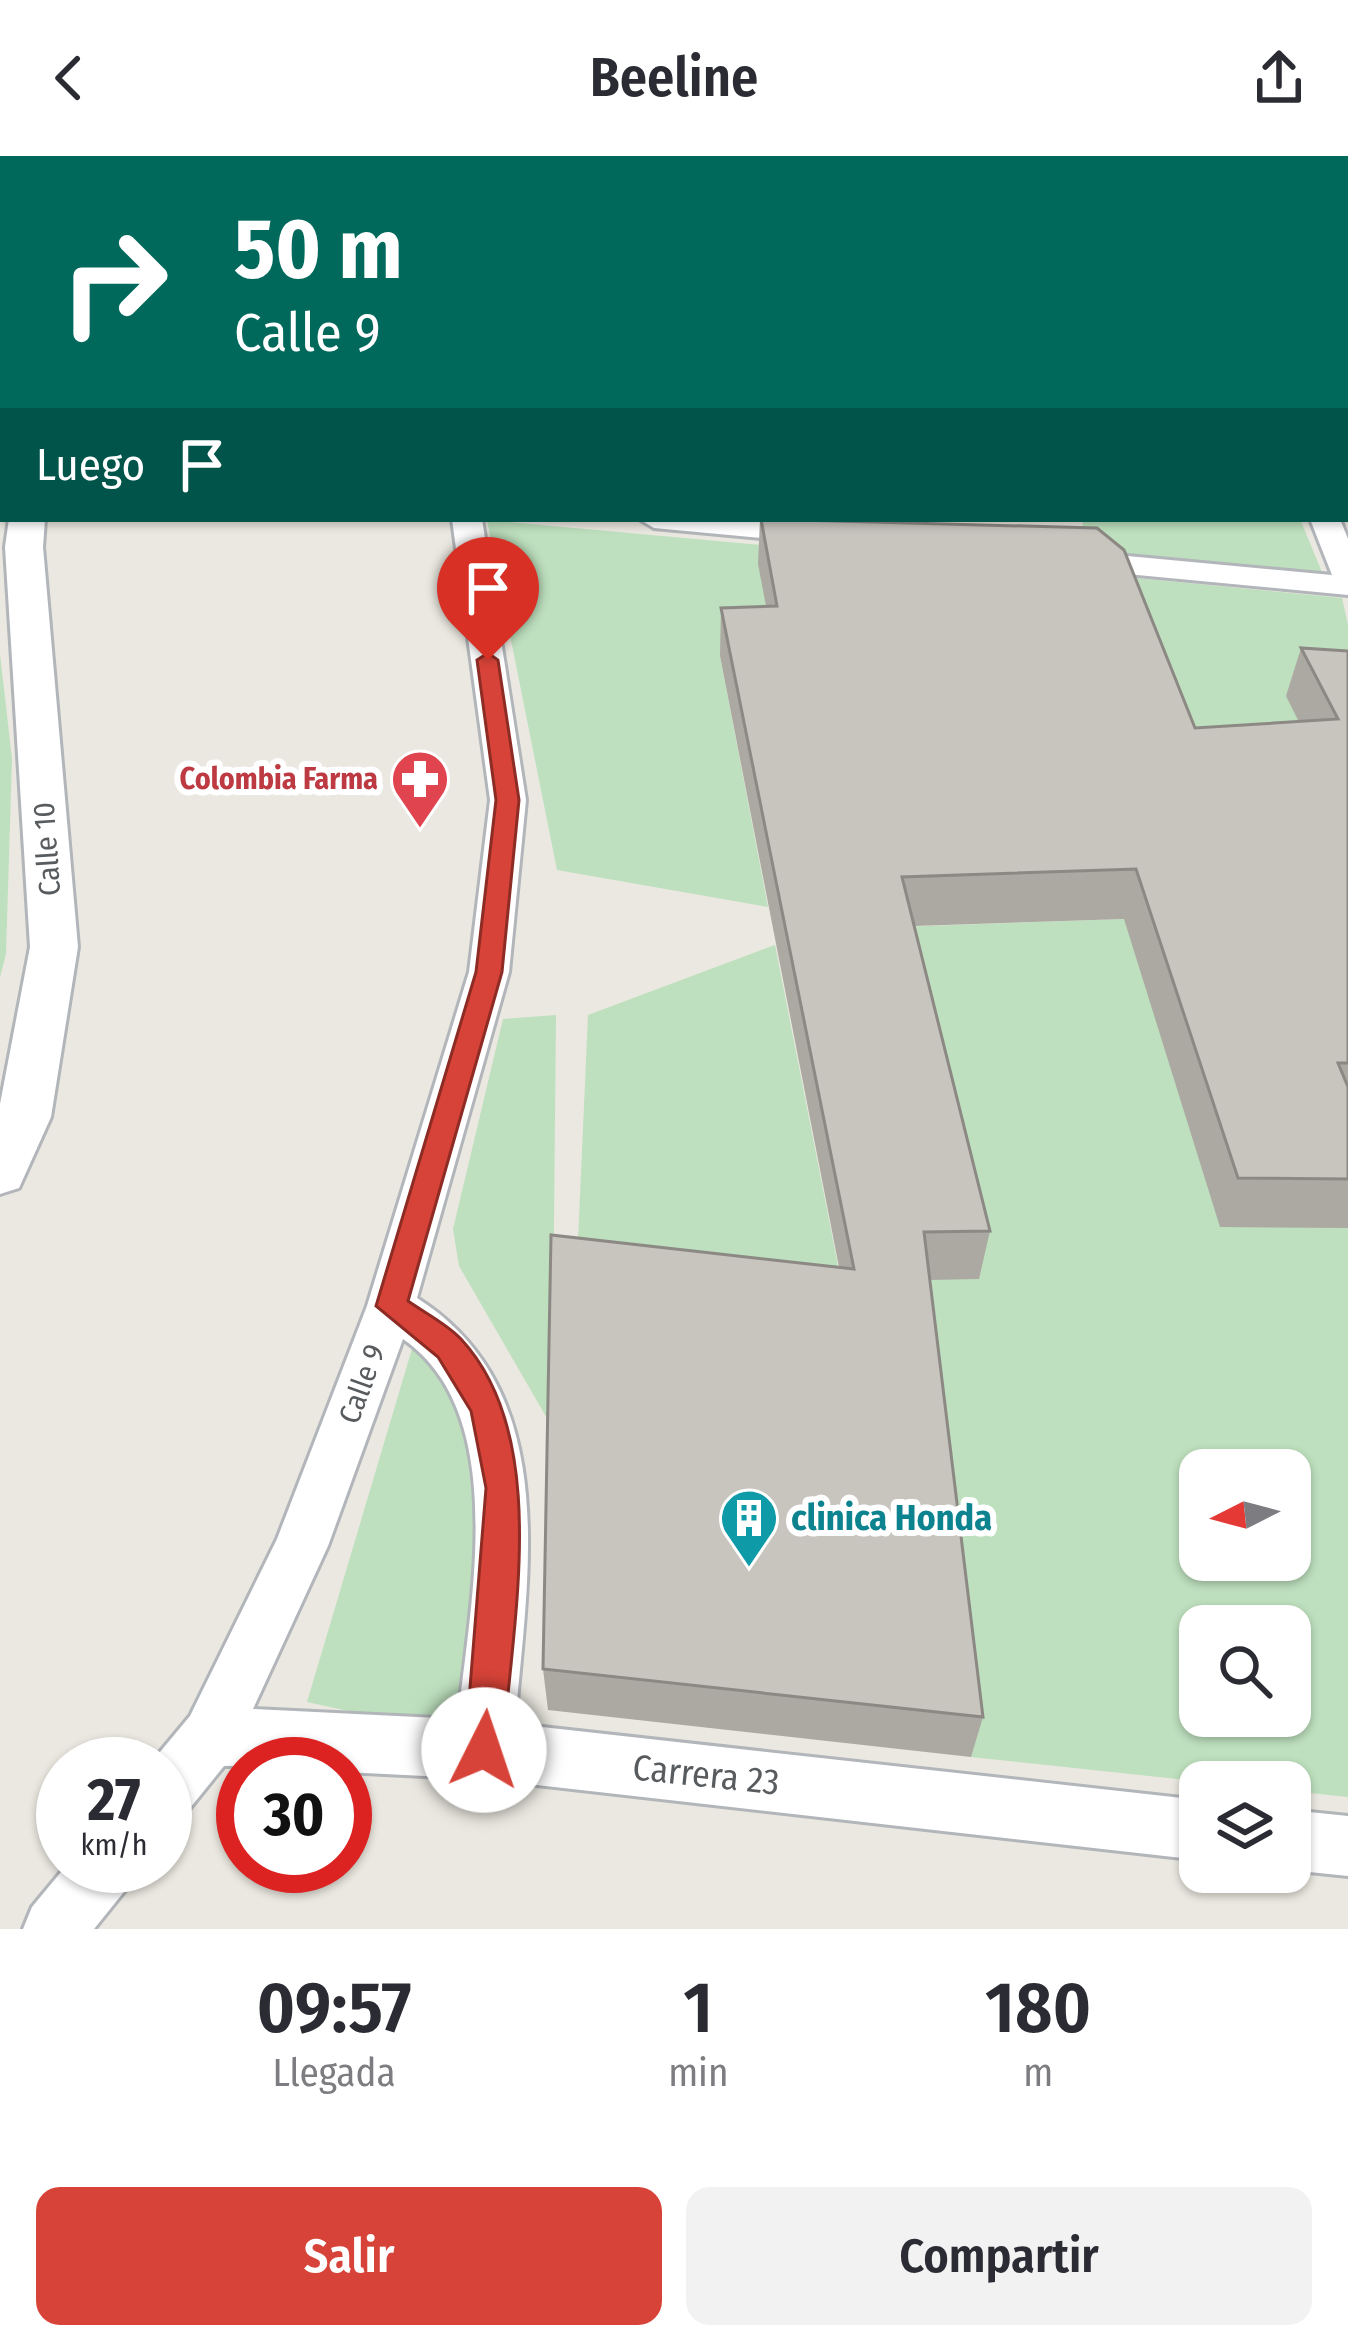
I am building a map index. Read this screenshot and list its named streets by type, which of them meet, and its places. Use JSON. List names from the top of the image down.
{
  "streets": {
    "street": ["Calle 10", "Calle 9", "Carrera 23"]
  },
  "crossings": [
    ["Calle 9", "Carrera 23"]
  ],
  "places": {
    "pharmacy": ["Colombia Farma"],
    "building": ["clinica Honda"]
  },
  "north": "left",
  "page": {
    "header": "Beeline",
    "turn": ["50 m", "Calle 9"],
    "then": "Luego",
    "speed": "27 km/h",
    "limit": "30",
    "eta": [
      "09:57",
      "Llegada",
      "1",
      "min",
      "180",
      "m"
    ],
    "buttons": ["Salir", "Compartir"]
  }
}
